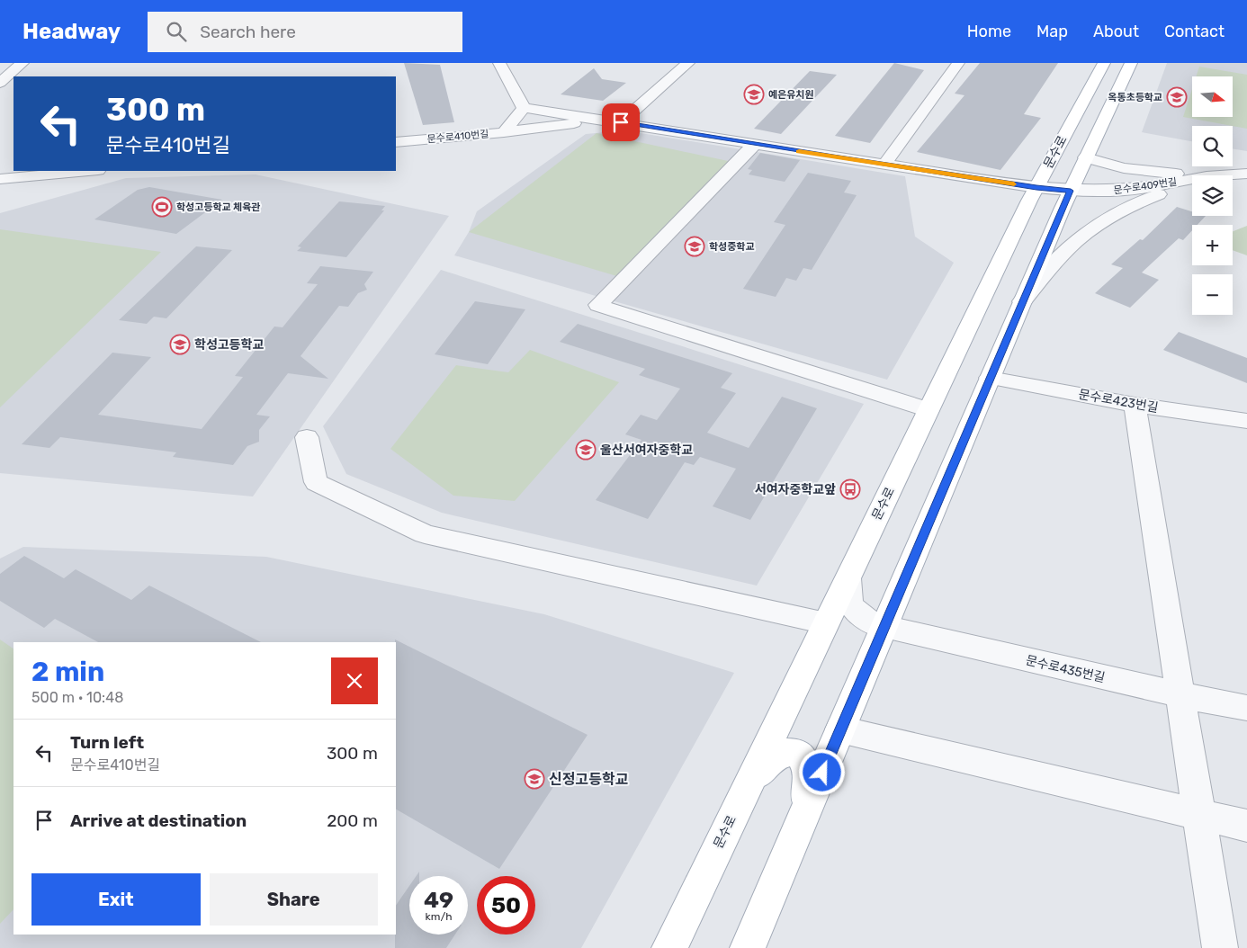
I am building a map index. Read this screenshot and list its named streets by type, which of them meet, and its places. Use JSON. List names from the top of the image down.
{
  "streets": {
    "main road": ["문수로"],
    "street": [
      "문수로410번길",
      "문수로409번길",
      "문수로423번길",
      "문수로435번길"
    ]
  },
  "crossings": [
    ["문수로", "문수로435번길"]
  ],
  "places": {
    "school or university": [
      "예은유치원",
      "옥동초등학교",
      "학성중학교",
      "학성고등학교",
      "울산서여자중학교",
      "신정고등학교"
    ],
    "sports": ["학성고등학교 체육관"],
    "bus stop": ["서여자중학교앞"]
  },
  "north": "right",
  "page": {
    "header": "Headway",
    "search": "Search here",
    "nav": [
      "Home",
      "Map",
      "About",
      "Contact"
    ],
    "map_buttons": ["+", "−"],
    "turn": ["300 m", "문수로410번길"],
    "heading": ["2 min", "500 m · 10:48"],
    "list": [
      {
        "name": "Turn left",
        "note": "문수로410번길",
        "value": "300 m"
      },
      {
        "name": "Arrive at destination",
        "value": "200 m"
      }
    ],
    "buttons": ["Exit", "Share"],
    "speed": "49 km/h",
    "limit": "50"
  }
}
